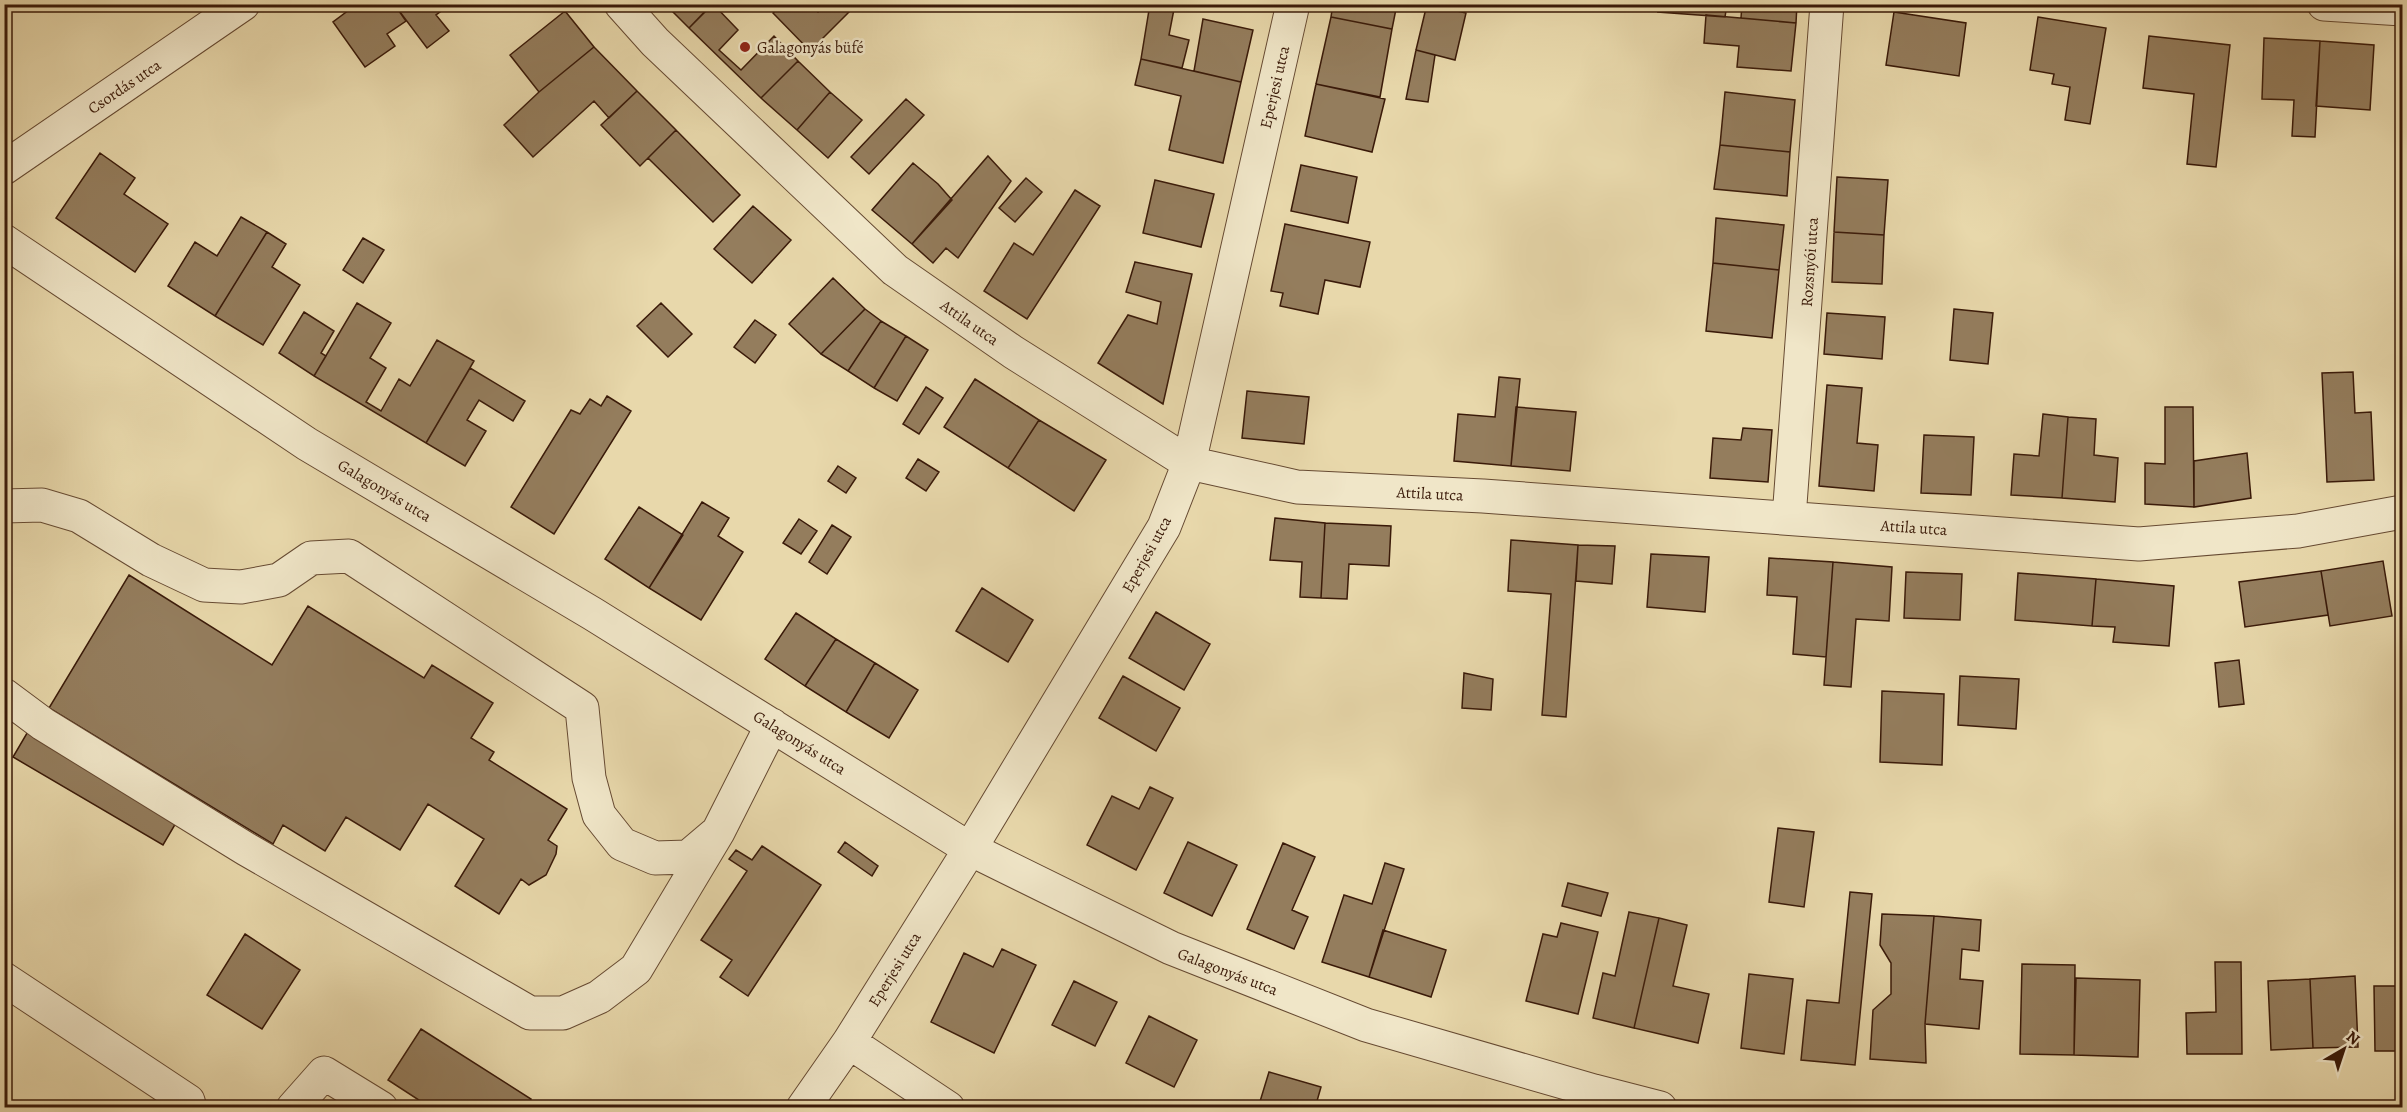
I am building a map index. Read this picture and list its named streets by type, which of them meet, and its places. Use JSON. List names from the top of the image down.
{
  "streets": {
    "street": [
      "Csordás utca",
      "Eperjesi utca",
      "Rozsnyói utca",
      "Attila utca",
      "Galagonyás utca"
    ]
  },
  "crossings": [
    ["Eperjesi utca", "Attila utca"],
    ["Eperjesi utca", "Galagonyás utca"],
    ["Rozsnyói utca", "Attila utca"]
  ],
  "places": ["Galagonyás büfé"],
  "north": "top right"
}
